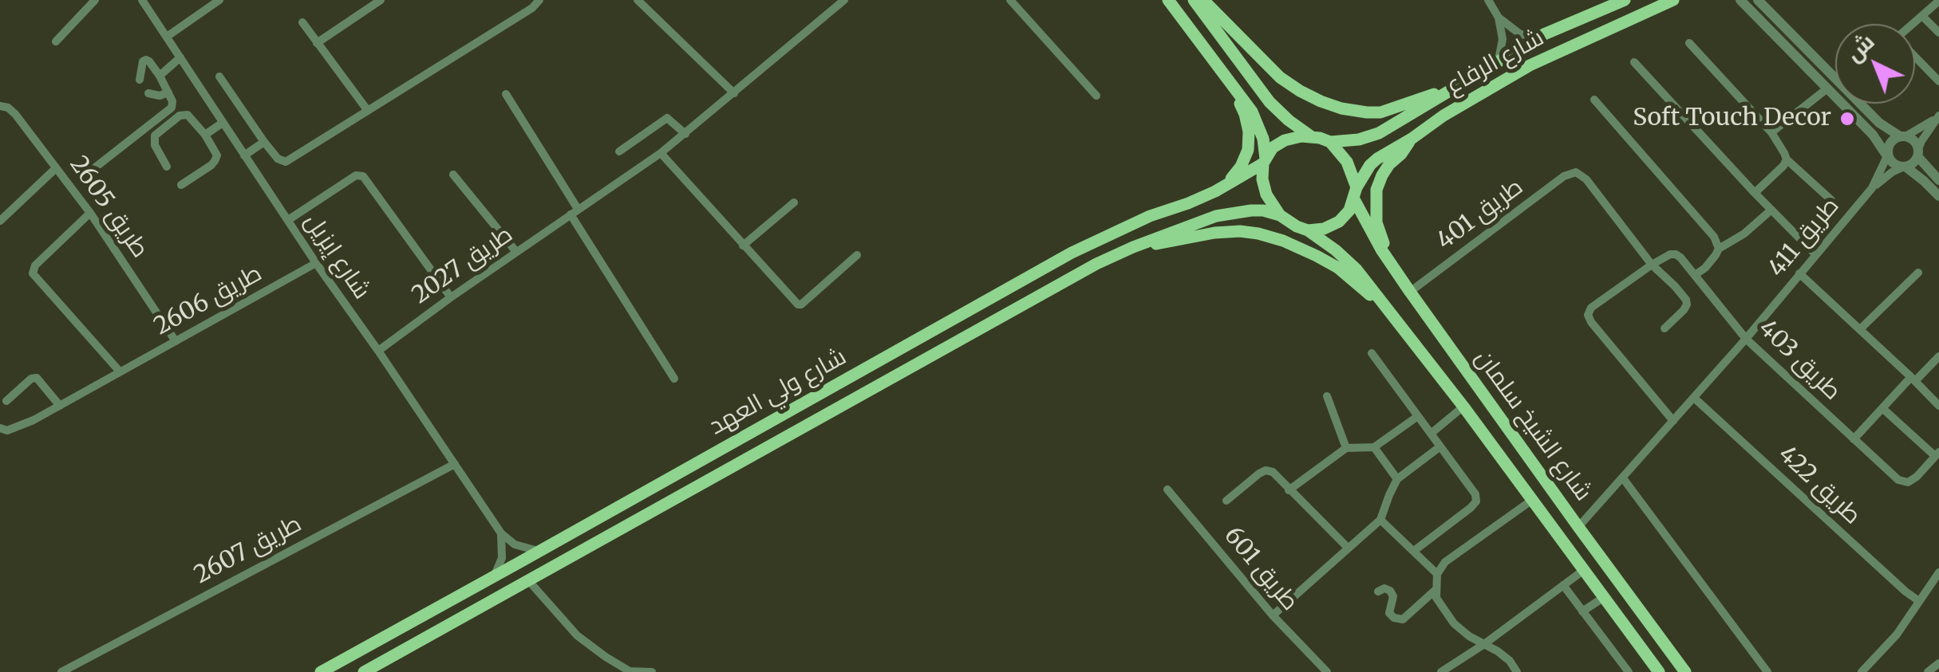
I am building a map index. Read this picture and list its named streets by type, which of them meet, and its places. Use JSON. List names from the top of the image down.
{
  "streets": {
    "main road": ["شارع الرفاع", "شارع ولي العهد", "شارع الشيخ سلمان"],
    "street": [
      "طريق 2605",
      "طريق 401",
      "طريق 411",
      "شارع إيزيل",
      "طريق 2027",
      "طريق 2606",
      "طريق 403",
      "طريق 422",
      "طريق 2607",
      "طريق 601"
    ]
  },
  "crossings": [
    ["شارع الرفاع", "شارع ولي العهد"],
    ["شارع الرفاع", "شارع الشيخ سلمان"],
    ["طريق 2605", "طريق 2606"],
    ["طريق 401", "طريق 403"],
    ["طريق 401", "شارع الشيخ سلمان"],
    ["طريق 411", "طريق 403"],
    ["طريق 411", "شارع الشيخ سلمان"],
    ["طريق 411", "طريق 422"],
    ["شارع إيزيل", "طريق 2027"],
    ["شارع إيزيل", "طريق 2606"],
    ["شارع إيزيل", "شارع ولي العهد"],
    ["شارع إيزيل", "طريق 2607"],
    ["شارع ولي العهد", "شارع الشيخ سلمان"]
  ],
  "places": ["Soft Touch Decor"],
  "north": "top left"
}
